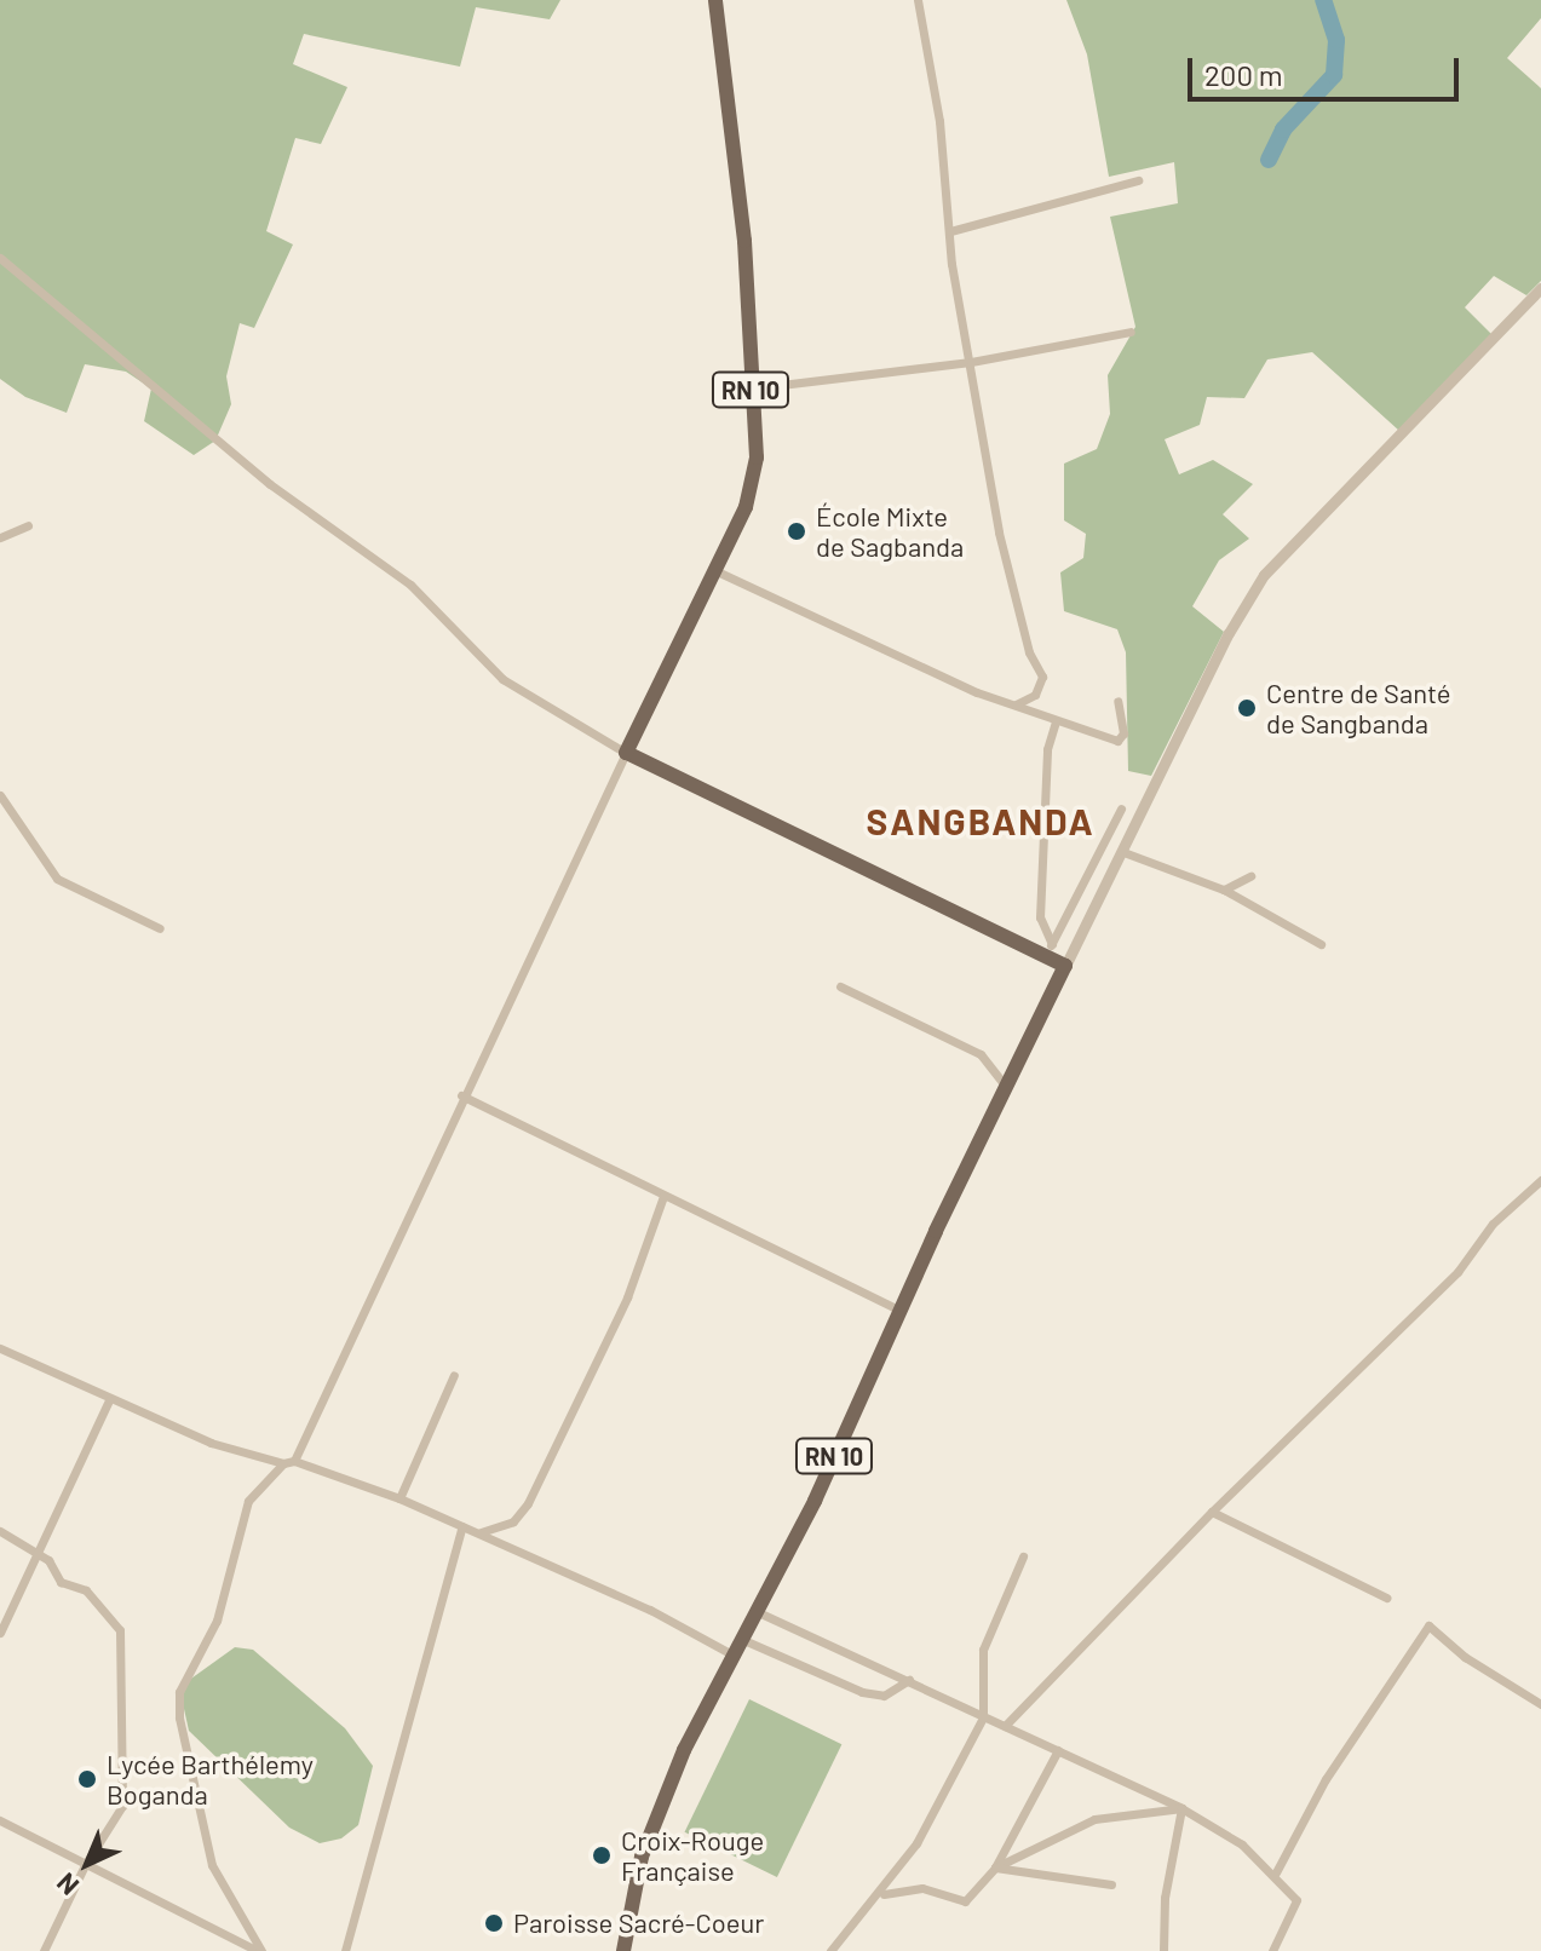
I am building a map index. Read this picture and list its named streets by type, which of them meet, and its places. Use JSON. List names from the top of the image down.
{
  "streets": {
    "main road": ["RN 10"]
  },
  "districts": ["SANGBANDA"],
  "places": [
    "École Mixte de Sagbanda",
    "Centre de Santé de Sangbanda",
    "Lycée Barthélemy Boganda",
    "Croix-Rouge Française",
    "Paroisse Sacré-Coeur"
  ],
  "scale_bar": "200 m",
  "north": "bottom left"
}
